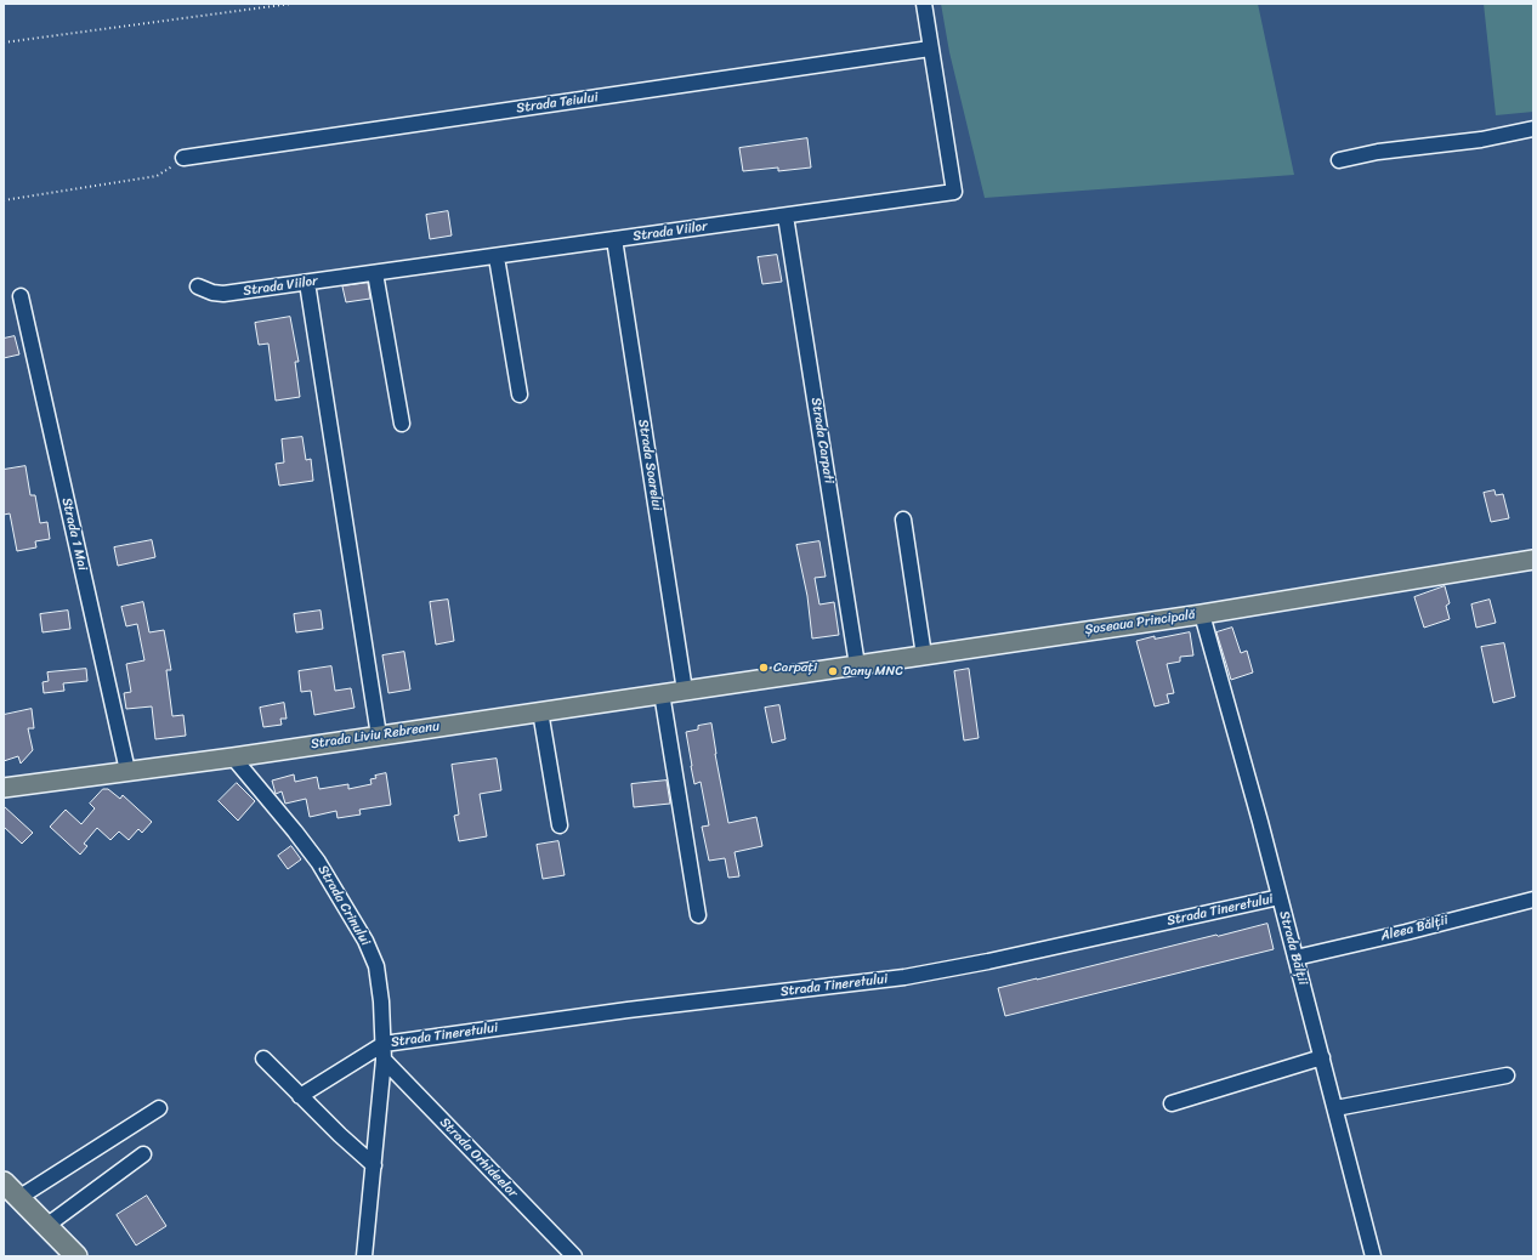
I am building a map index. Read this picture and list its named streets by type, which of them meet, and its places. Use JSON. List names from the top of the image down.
{
  "streets": {
    "main road": ["Șoseaua Principală", "Strada Liviu Rebreanu"],
    "street": [
      "Strada Teiului",
      "Strada Viilor",
      "Strada Carpati",
      "Strada Soarelui",
      "Strada 1 Mai",
      "Strada Crinului",
      "Strada Tineretului",
      "Aleea Bălții",
      "Strada Bălții",
      "Strada Orhideelor"
    ]
  },
  "crossings": [
    ["Strada Teiului", "Strada Viilor"],
    ["Strada Viilor", "Strada Carpati"],
    ["Strada Viilor", "Strada Soarelui"],
    ["Strada Carpati", "Șoseaua Principală"],
    ["Strada Soarelui", "Strada Liviu Rebreanu"],
    ["Strada 1 Mai", "Strada Liviu Rebreanu"],
    ["Șoseaua Principală", "Strada Liviu Rebreanu"],
    ["Șoseaua Principală", "Strada Bălții"],
    ["Strada Liviu Rebreanu", "Strada Crinului"],
    ["Strada Crinului", "Strada Tineretului"],
    ["Strada Crinului", "Strada Orhideelor"],
    ["Strada Tineretului", "Strada Bălții"],
    ["Aleea Bălții", "Strada Bălții"]
  ],
  "places": ["Carpați", "Dany MNC"]
}
